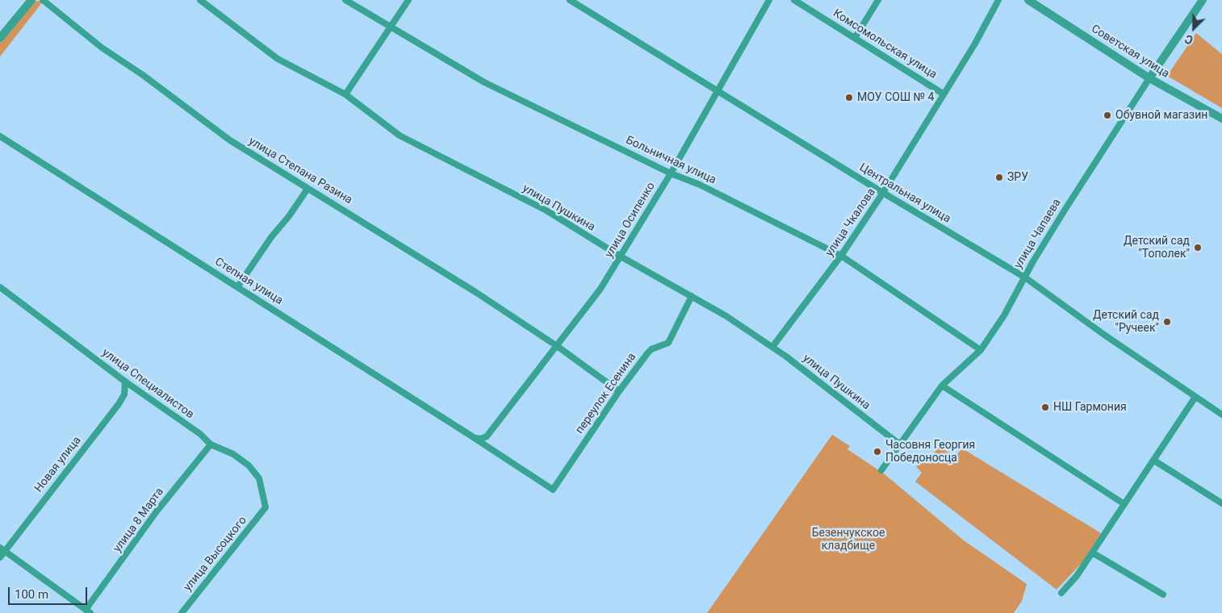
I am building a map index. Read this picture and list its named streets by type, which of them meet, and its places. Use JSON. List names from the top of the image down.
{
  "streets": {
    "street": [
      "Комсомольская улица",
      "Советская улица",
      "Больничная улица",
      "улица Степана Разина",
      "Центральная улица",
      "улица Пушкина",
      "улица Осипенко",
      "улица Чкалова",
      "улица Чапаева",
      "Степная улица",
      "улица Специалистов",
      "переулок Есенина",
      "Новая улица",
      "улица 8 Марта",
      "улица Высоцкого"
    ]
  },
  "crossings": [
    ["Комсомольская улица", "улица Чкалова"],
    ["Советская улица", "улица Чапаева"],
    ["Больничная улица", "улица Осипенко"],
    ["Больничная улица", "улица Чкалова"],
    ["Больничная улица", "улица Чапаева"],
    ["улица Степана Разина", "улица Осипенко"],
    ["улица Степана Разина", "переулок Есенина"],
    ["Центральная улица", "улица Осипенко"],
    ["Центральная улица", "улица Чкалова"],
    ["Центральная улица", "улица Чапаева"],
    ["улица Пушкина", "улица Осипенко"],
    ["улица Пушкина", "улица Чкалова"],
    ["улица Пушкина", "улица Чапаева"],
    ["улица Пушкина", "переулок Есенина"],
    ["улица Осипенко", "Степная улица"],
    ["Степная улица", "переулок Есенина"],
    ["улица Специалистов", "Новая улица"],
    ["улица Специалистов", "улица 8 Марта"],
    ["улица Специалистов", "улица Высоцкого"]
  ],
  "parks": ["Безенчукское кладбище"],
  "places": [
    "МОУ СОШ № 4",
    "Обувной магазин",
    "ЗРУ",
    "Детский сад \"Тополек\"",
    "Детский сад \"Ручеек\"",
    "НШ Гармония",
    "Часовня Георгия Победоносца"
  ],
  "scale_bar": "100 m",
  "north": "bottom left"
}
